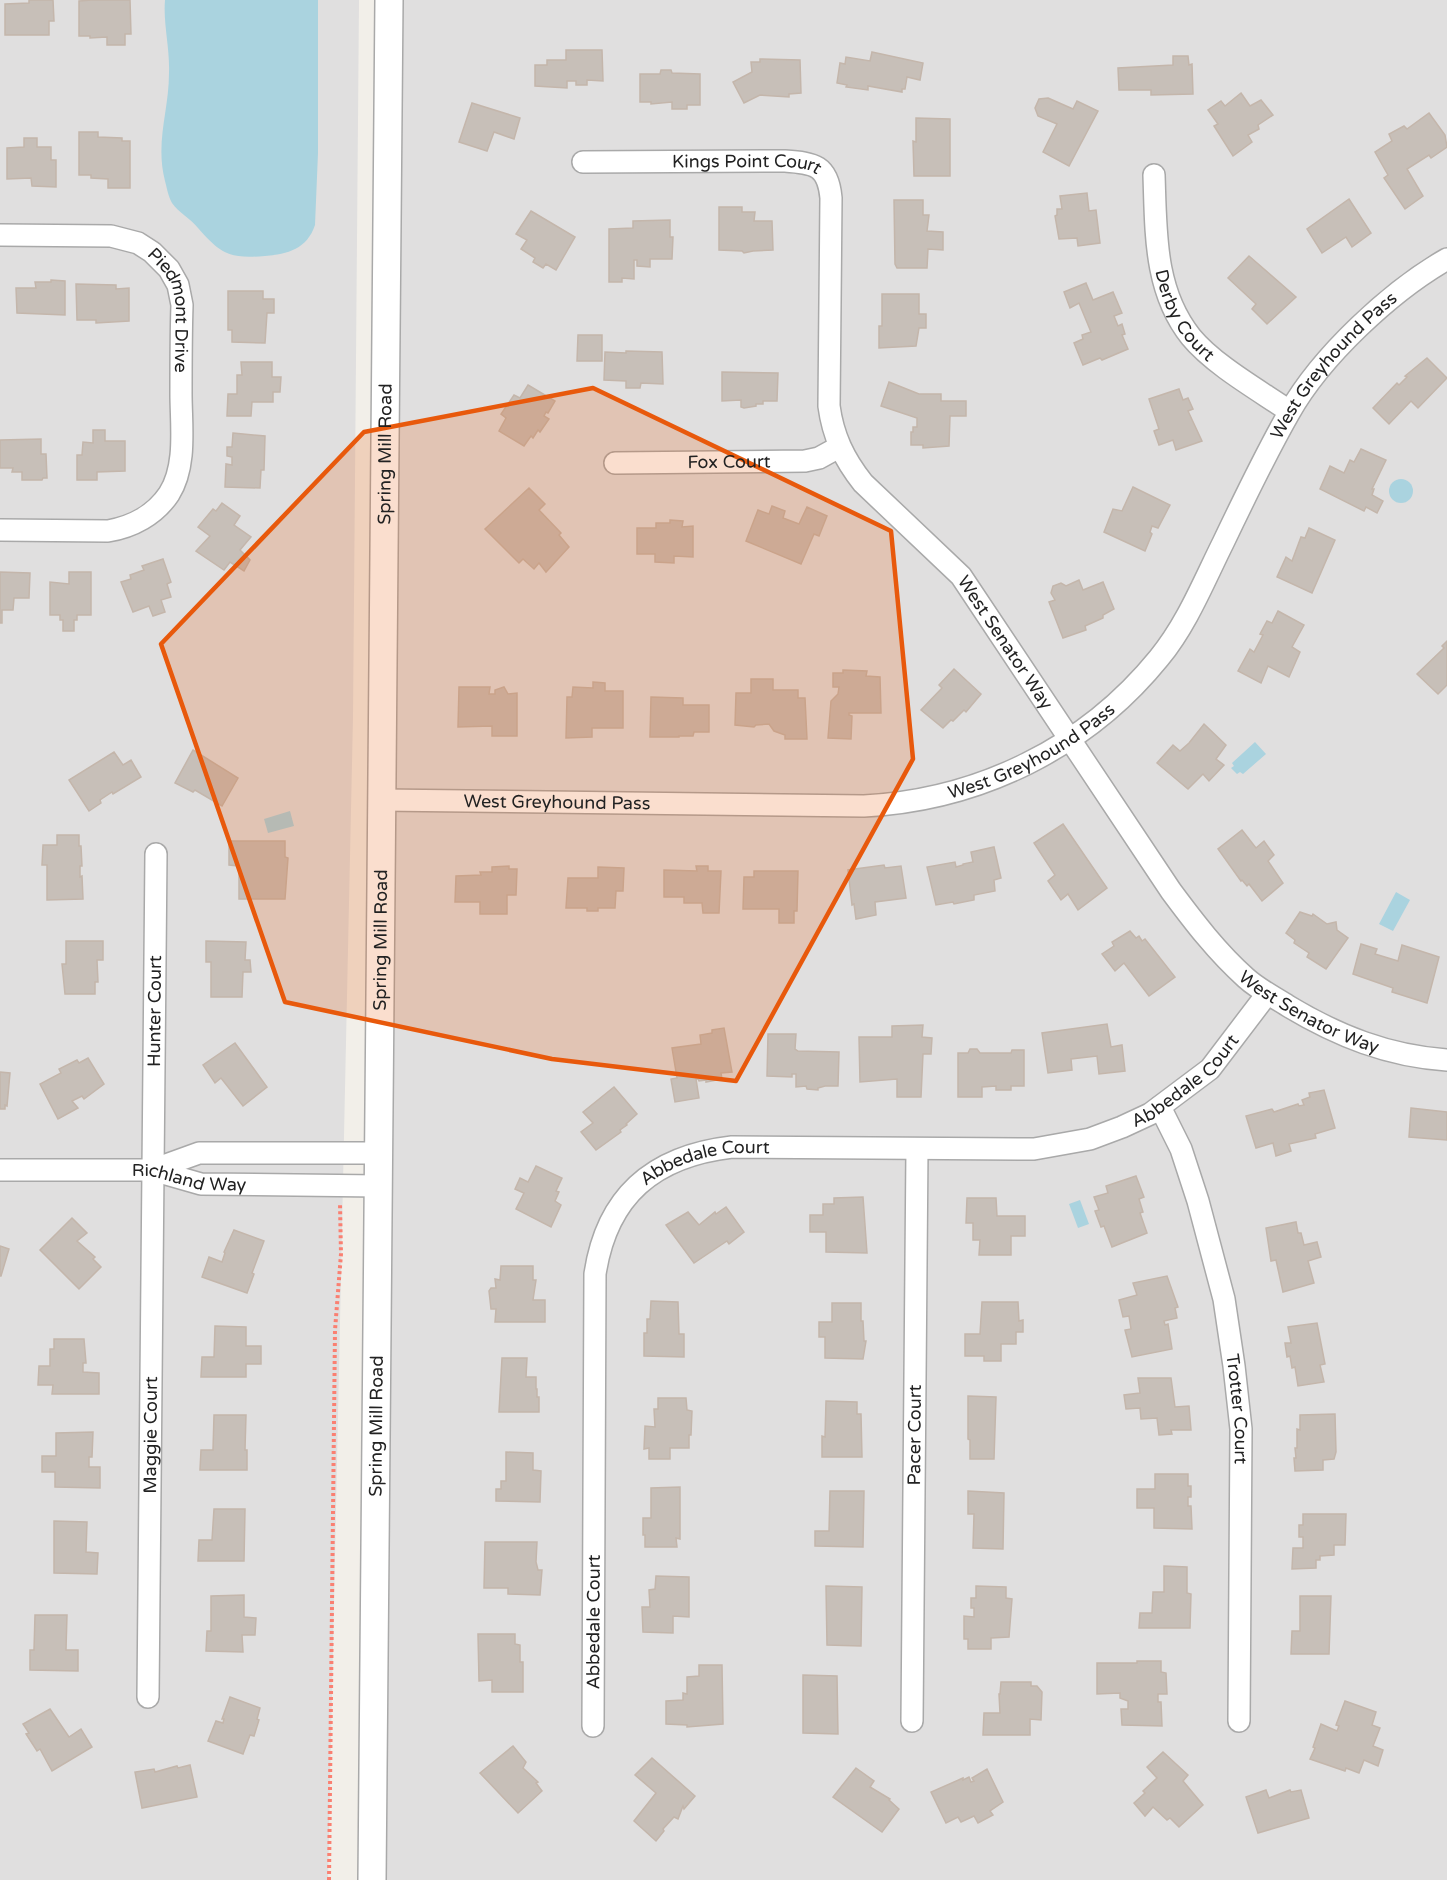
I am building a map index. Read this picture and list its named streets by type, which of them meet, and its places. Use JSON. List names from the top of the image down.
{
  "streets": {
    "street": [
      "Kings Point Court",
      "Derby Court",
      "Piedmont Drive",
      "West Greyhound Pass",
      "Spring Mill Road",
      "Fox Court",
      "West Senator Way",
      "Hunter Court",
      "Abbedale Court",
      "Richland Way",
      "Trotter Court",
      "Maggie Court",
      "Pacer Court"
    ]
  },
  "crossings": [
    ["Kings Point Court", "West Senator Way"],
    ["Derby Court", "West Greyhound Pass"],
    ["West Greyhound Pass", "Spring Mill Road"],
    ["West Greyhound Pass", "West Senator Way"],
    ["Spring Mill Road", "Richland Way"],
    ["Fox Court", "West Senator Way"],
    ["West Senator Way", "Abbedale Court"],
    ["Hunter Court", "Richland Way"],
    ["Hunter Court", "Maggie Court"],
    ["Abbedale Court", "Trotter Court"],
    ["Abbedale Court", "Pacer Court"],
    ["Richland Way", "Maggie Court"]
  ]
}
